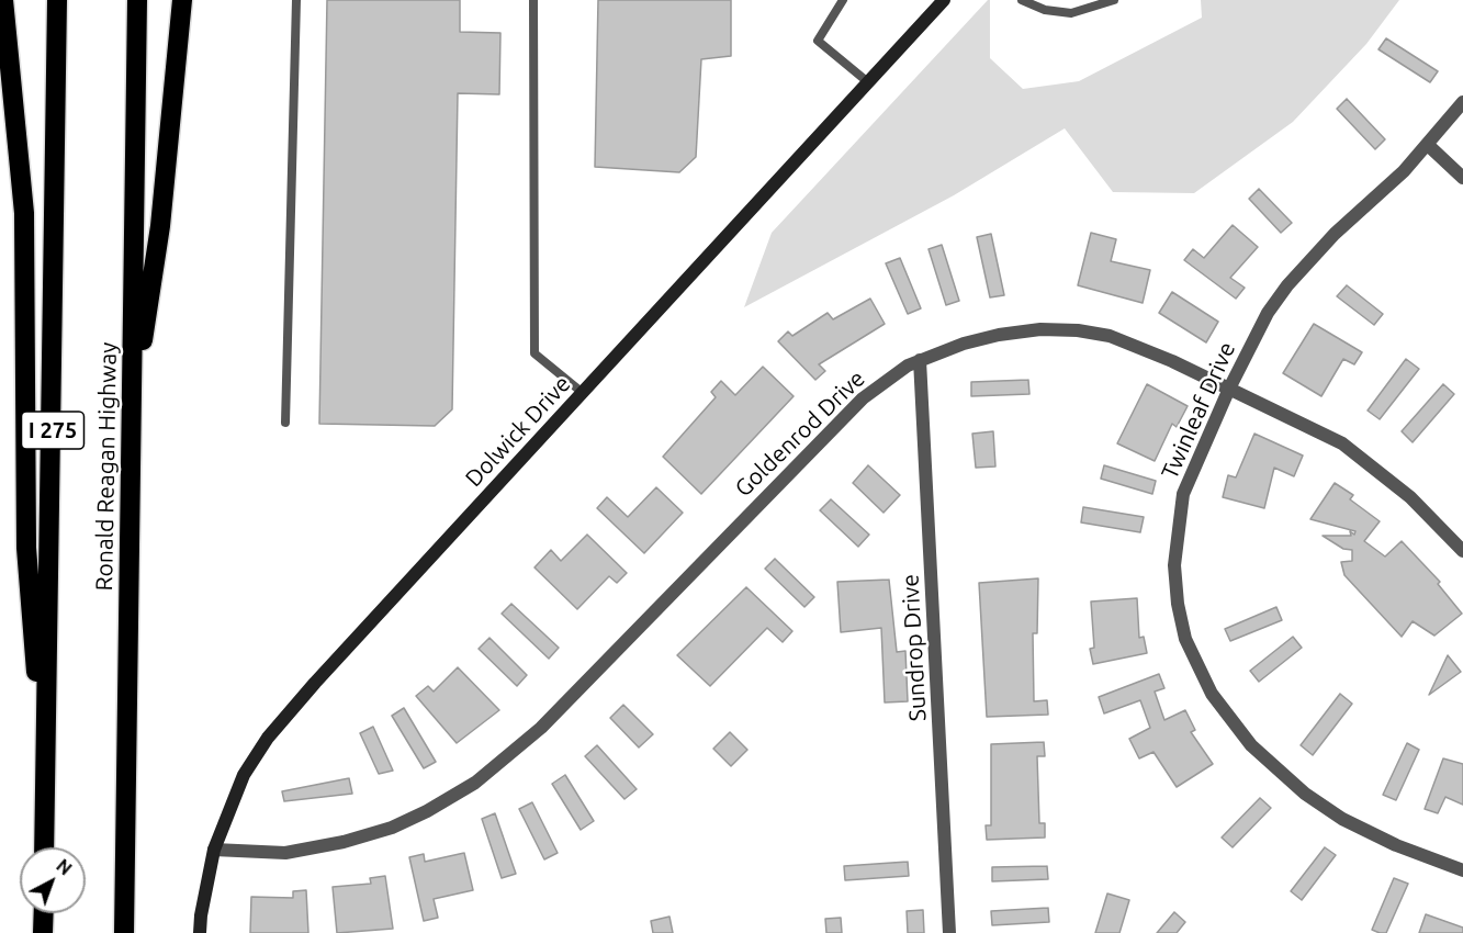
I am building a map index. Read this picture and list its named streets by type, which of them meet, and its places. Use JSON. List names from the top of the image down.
{
  "streets": {
    "highway": ["I 275", "Ronald Reagan Highway"],
    "main road": ["Dolwick Drive"],
    "street": ["Twinleaf Drive", "Goldenrod Drive", "Sundrop Drive"]
  },
  "crossings": [
    ["Twinleaf Drive", "Goldenrod Drive"],
    ["Dolwick Drive", "Goldenrod Drive"],
    ["Goldenrod Drive", "Sundrop Drive"]
  ],
  "north": "top right"
}
